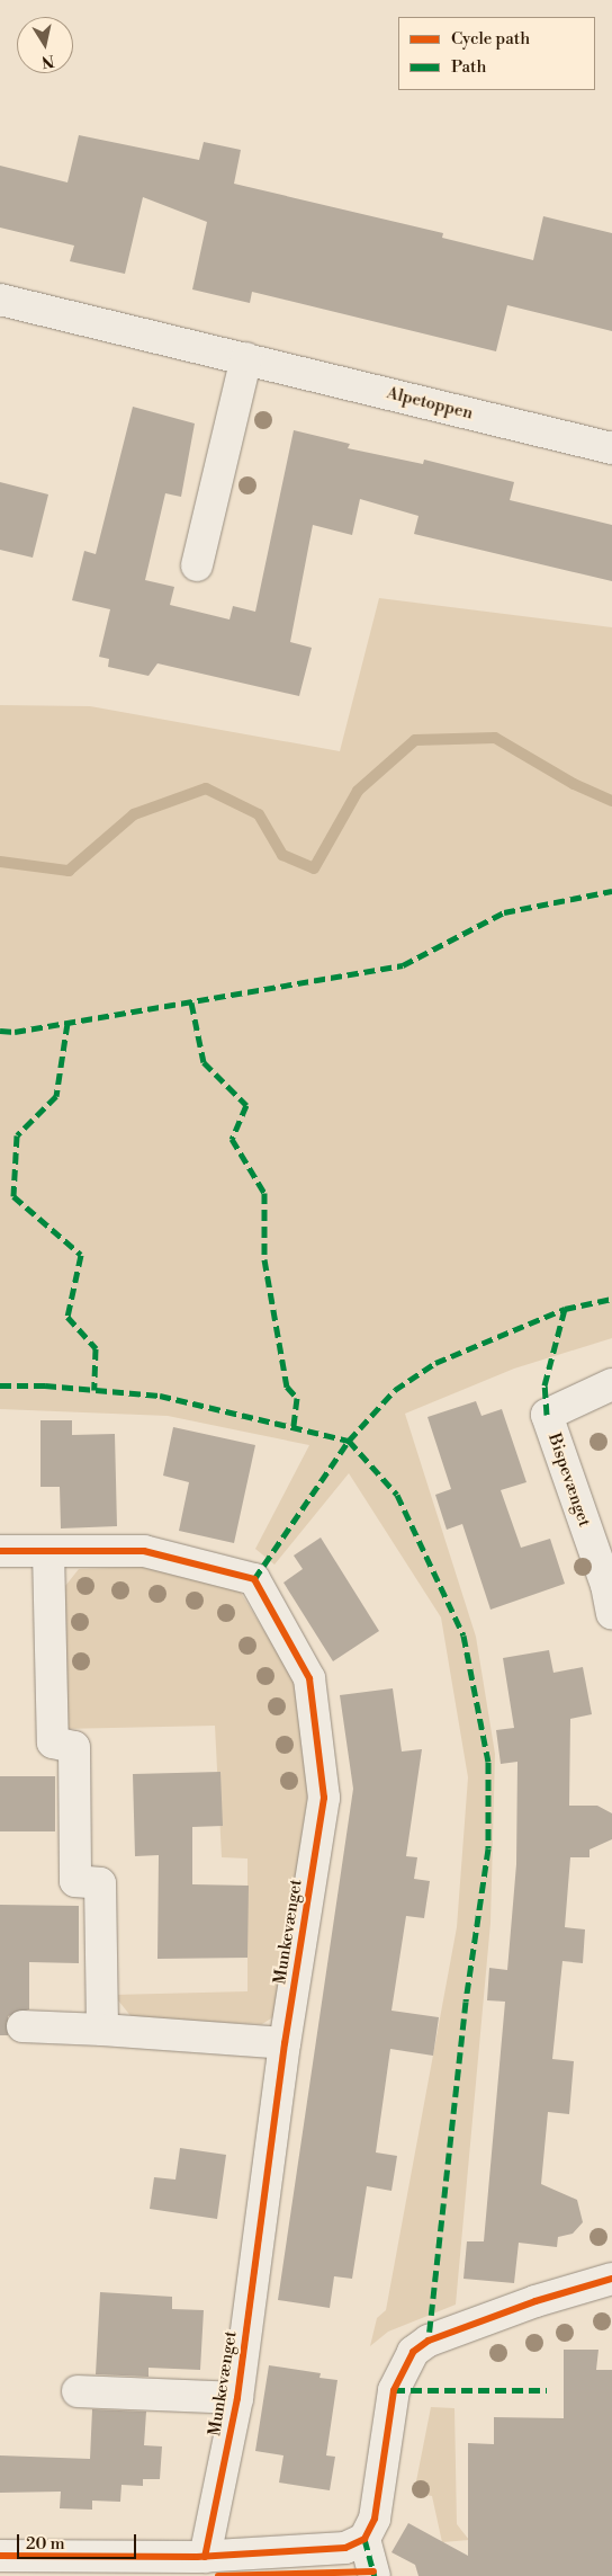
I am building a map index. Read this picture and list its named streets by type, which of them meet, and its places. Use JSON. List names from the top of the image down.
{
  "streets": {
    "street": ["Alpetoppen", "Bispevænget", "Munkevænget"]
  },
  "legend": ["Cycle path", "Path"],
  "scale_bar": "20 m",
  "north": "bottom"
}
